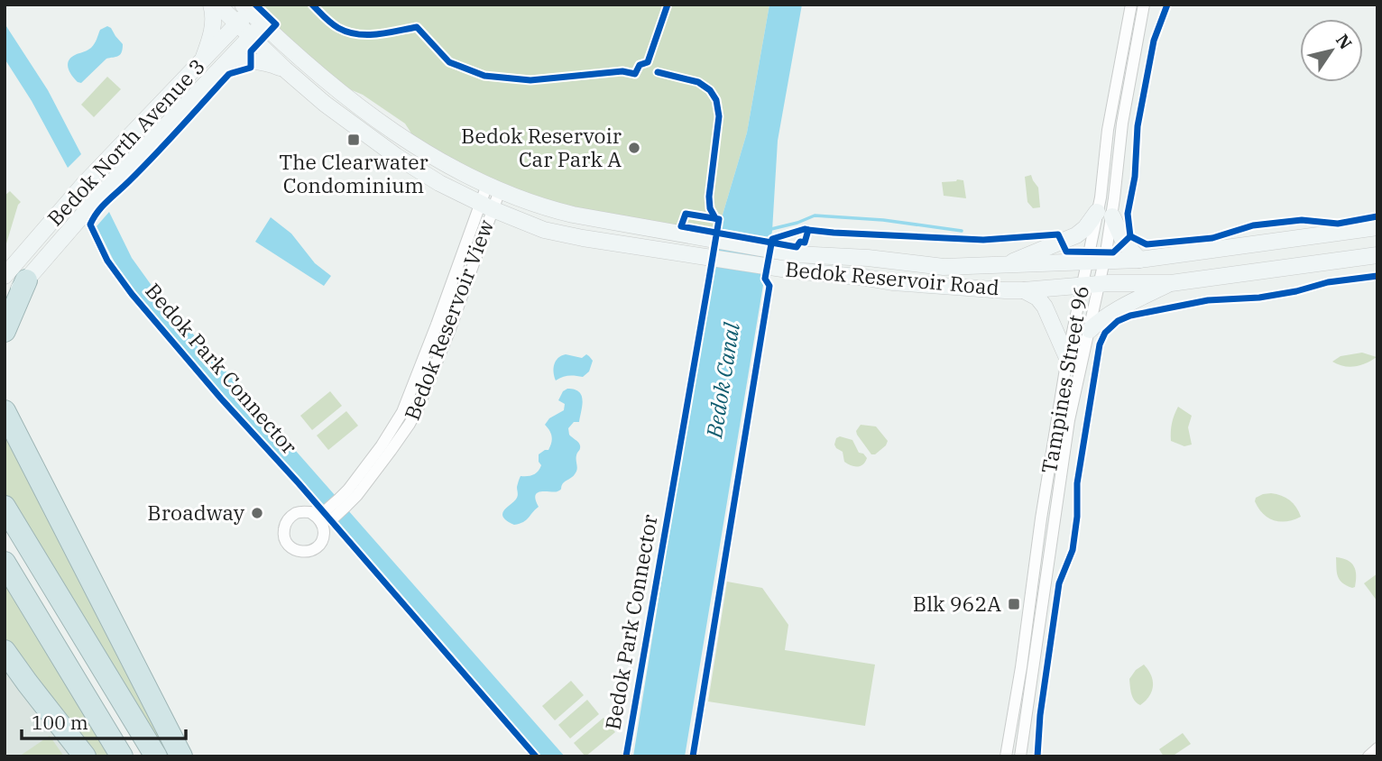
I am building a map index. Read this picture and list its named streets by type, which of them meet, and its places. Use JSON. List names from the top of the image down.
{
  "streets": {
    "main road": ["Bedok North Avenue 3", "Bedok Reservoir Road"],
    "street": ["Bedok Reservoir View", "Tampines Street 96"],
    "cycle path": ["Bedok Park Connector"]
  },
  "crossings": [
    ["Bedok North Avenue 3", "Bedok Reservoir Road"],
    ["Bedok Reservoir Road", "Bedok Reservoir View"],
    ["Bedok Reservoir Road", "Tampines Street 96"]
  ],
  "water": ["Bedok Canal"],
  "places": {
    "transit": ["The Clearwater Condominium", "Blk 962A"],
    "other": ["Bedok Reservoir Car Park A", "Broadway"]
  },
  "scale_bar": "100 m",
  "north": "top right"
}
